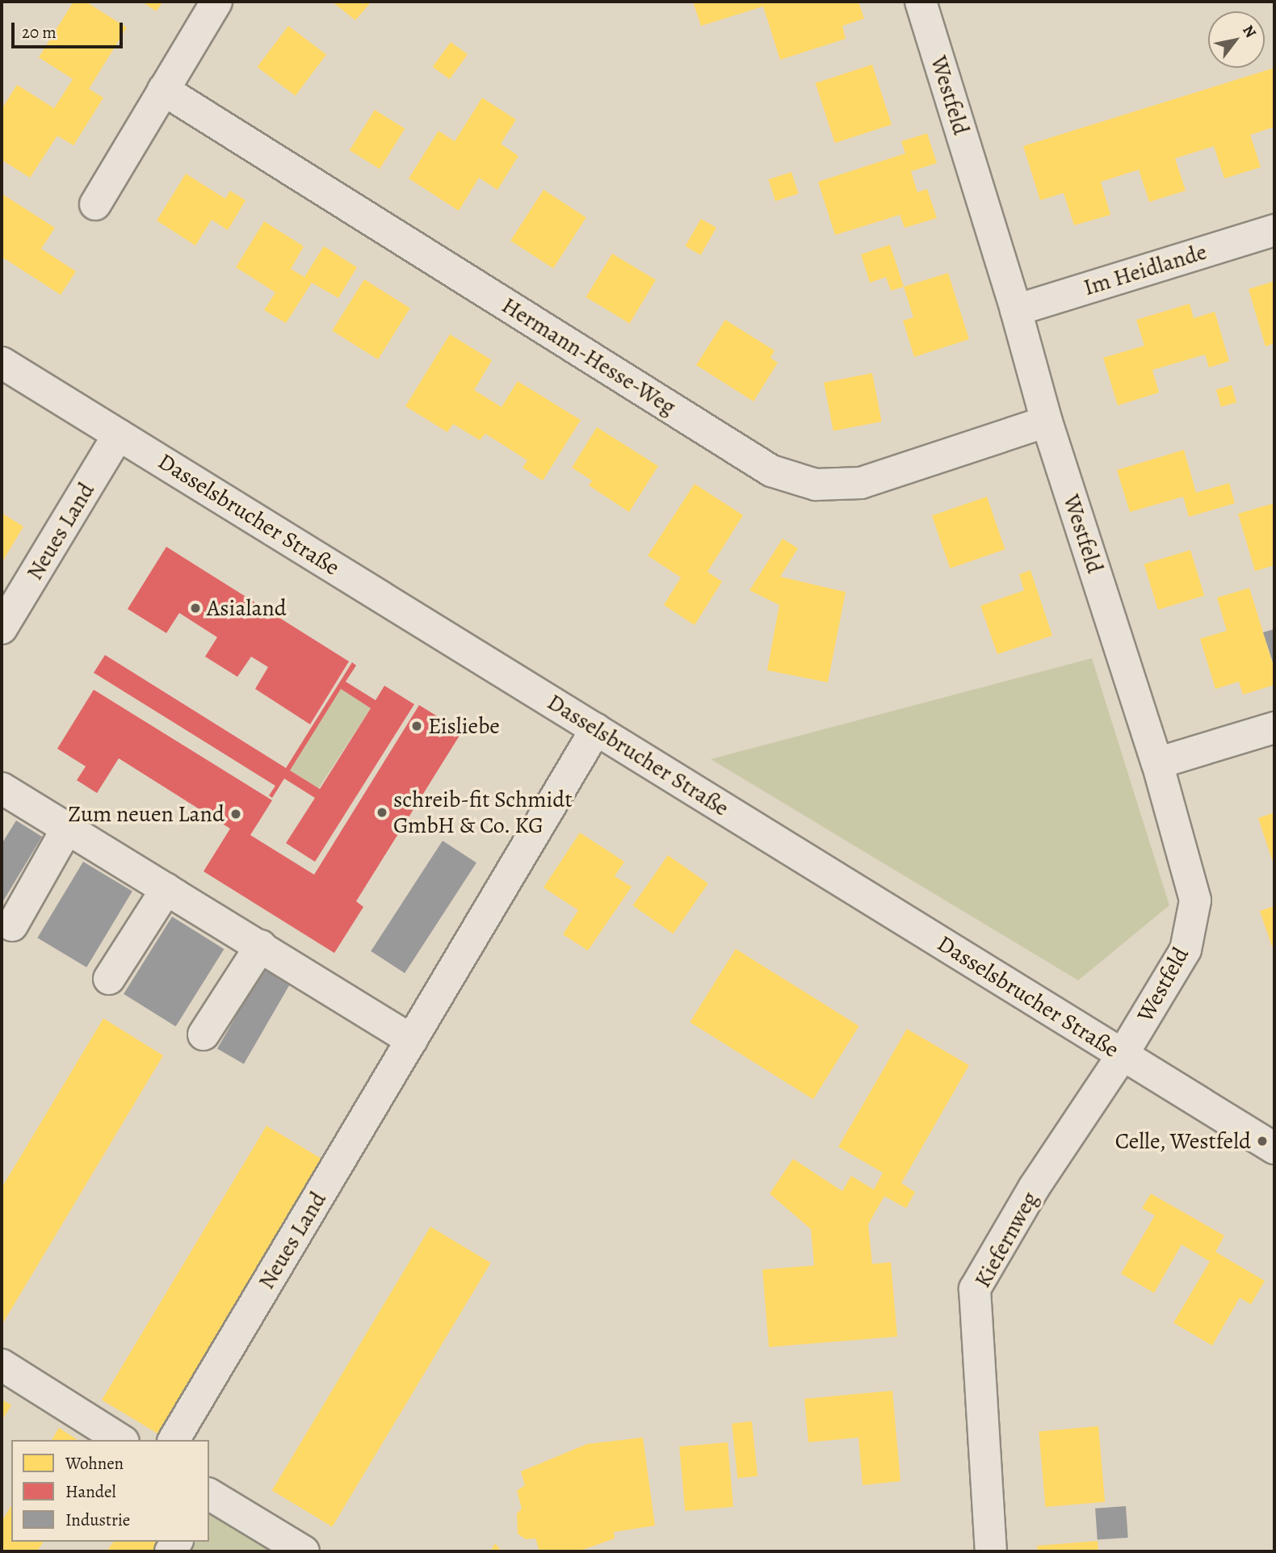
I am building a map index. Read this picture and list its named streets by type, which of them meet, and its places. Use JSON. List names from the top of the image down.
{
  "streets": {
    "street": [
      "Westfeld",
      "Im Heidlande",
      "Hermann-Hesse-Weg",
      "Dasselsbrucher Straße",
      "Neues Land",
      "Kiefernweg"
    ]
  },
  "crossings": [
    ["Westfeld", "Im Heidlande"],
    ["Westfeld", "Hermann-Hesse-Weg"],
    ["Westfeld", "Dasselsbrucher Straße"],
    ["Westfeld", "Kiefernweg"],
    ["Dasselsbrucher Straße", "Neues Land"],
    ["Dasselsbrucher Straße", "Kiefernweg"]
  ],
  "places": [
    "Asialand",
    "Eisliebe",
    "schreib-fit Schmidt GmbH & Co. KG",
    "Zum neuen Land",
    "Celle, Westfeld"
  ],
  "legend": ["Wohnen", "Handel", "Industrie"],
  "scale_bar": "20 m",
  "north": "top right"
}
